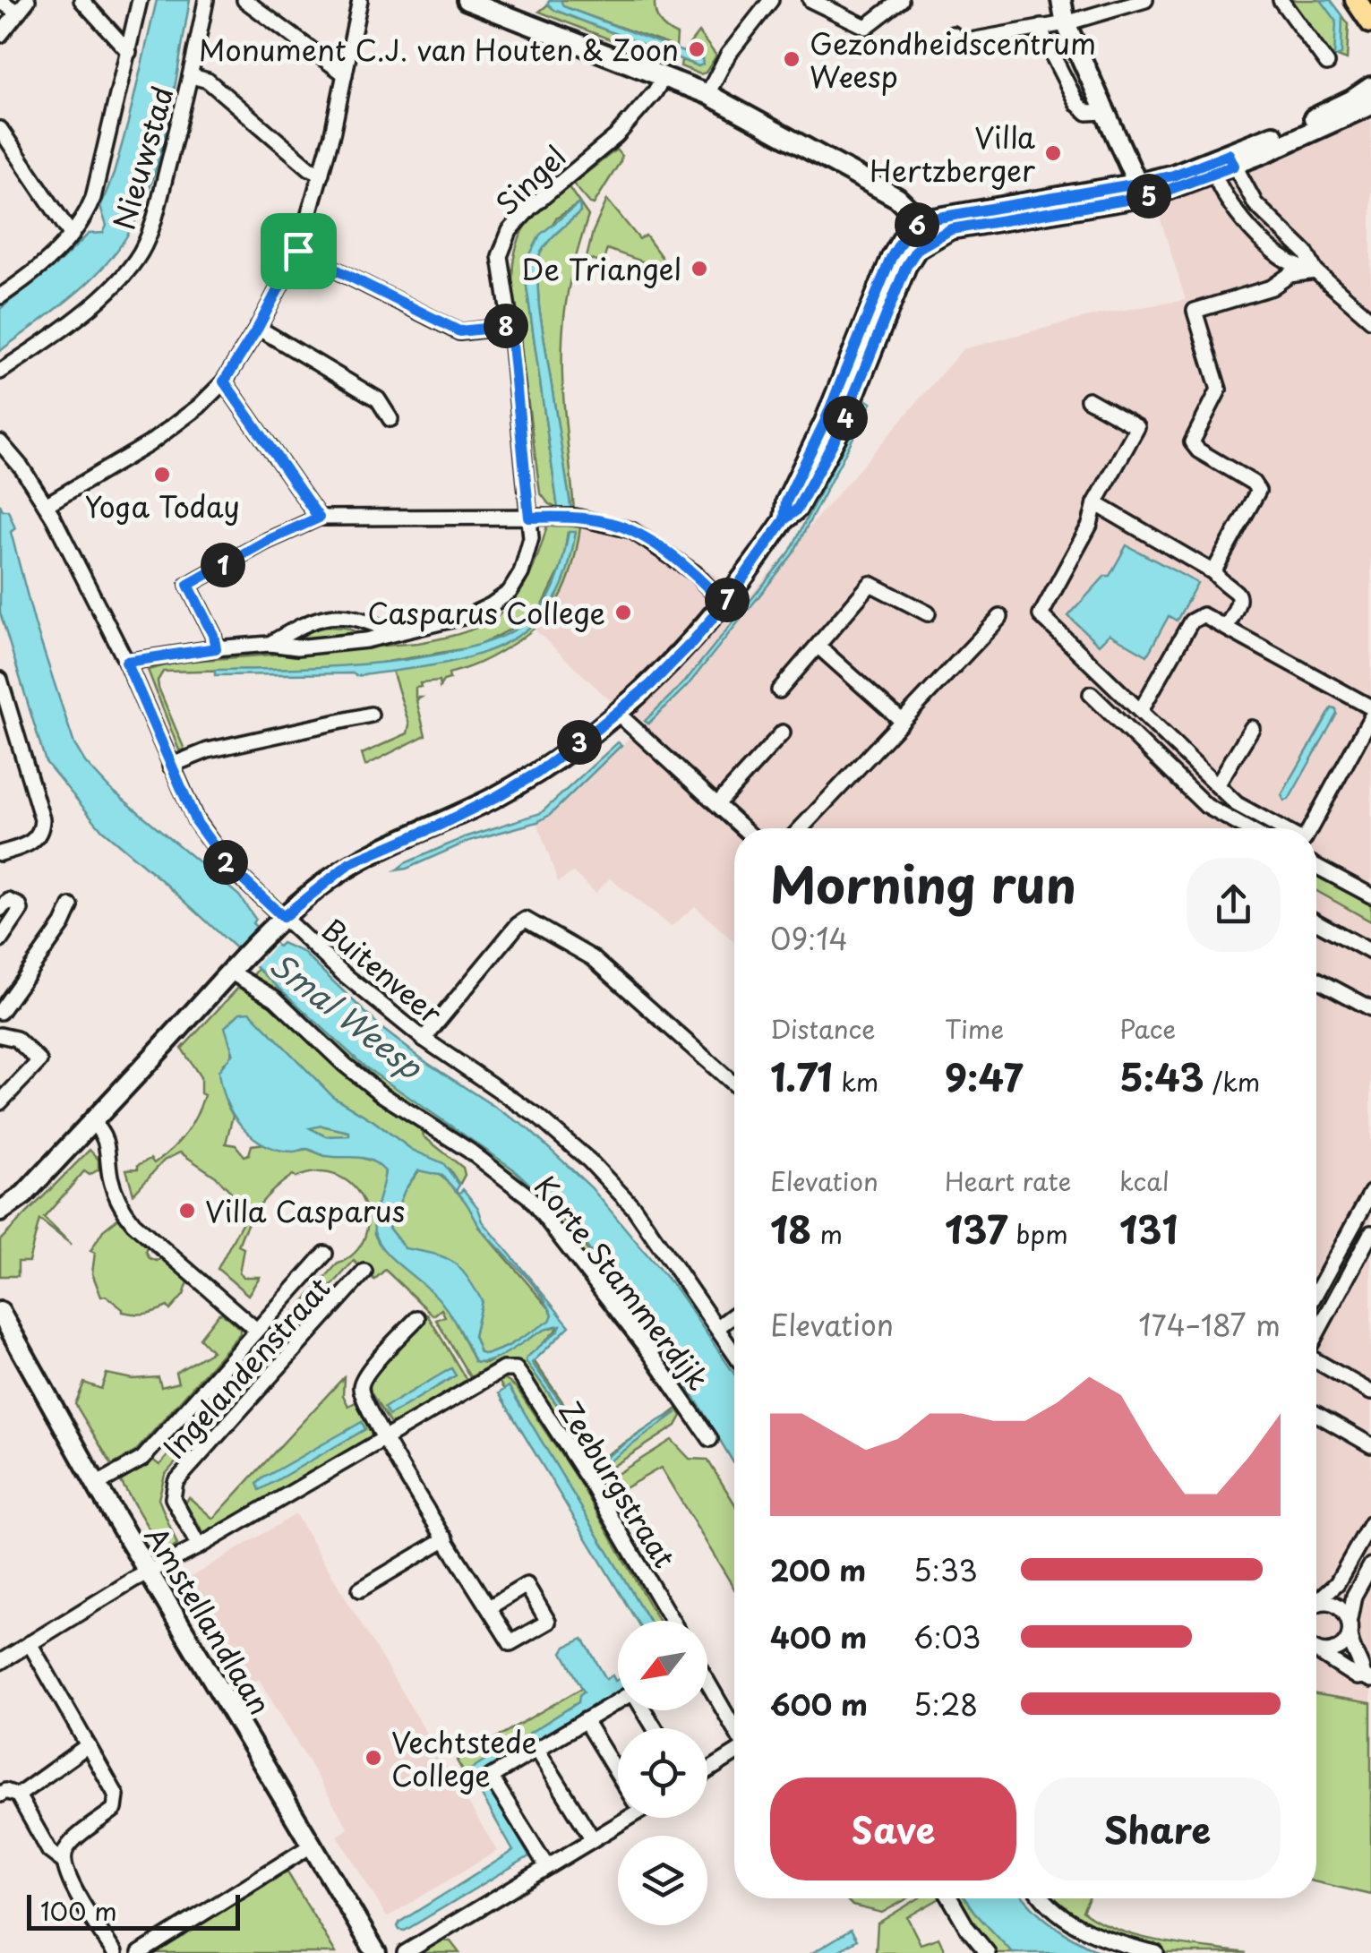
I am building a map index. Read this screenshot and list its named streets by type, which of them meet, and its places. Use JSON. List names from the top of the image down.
{
  "streets": {
    "main road": ["Amstellandlaan"],
    "street": [
      "Nieuwstad",
      "Singel",
      "Buitenveer",
      "Korte Stammerdijk",
      "Ingelandenstraat",
      "Zeeburgstraat"
    ]
  },
  "crossings": [
    ["Singel", "Buitenveer"]
  ],
  "water": ["Smal Weesp"],
  "places": [
    "Monument C.J. van Houten & Zoon",
    "Gezondheidscentrum Weesp",
    "Villa Hertzberger",
    "De Triangel",
    "Yoga Today",
    "Casparus College",
    "Villa Casparus",
    "Vechtstede College"
  ],
  "scale_bar": "100 m",
  "north": "bottom left",
  "page": {
    "pins": [
      "5",
      "6",
      "8",
      "4",
      "1",
      "7",
      "3",
      "2"
    ],
    "heading": ["Morning run", "09:14"],
    "stats": [
      ["Distance", "1.71 km"],
      ["Time", "9:47"],
      ["Pace", "5:43 /km"],
      ["Elevation", "18 m"],
      ["Heart rate", "137 bpm"],
      ["kcal", "131"]
    ],
    "chart": ["Elevation", "174–187 m"],
    "list": [
      {
        "name": "200 m",
        "note": "5:33"
      },
      {
        "name": "400 m",
        "note": "6:03"
      },
      {
        "name": "600 m",
        "note": "5:28"
      }
    ],
    "buttons": ["Save", "Share"],
    "scale": "100 m"
  }
}
